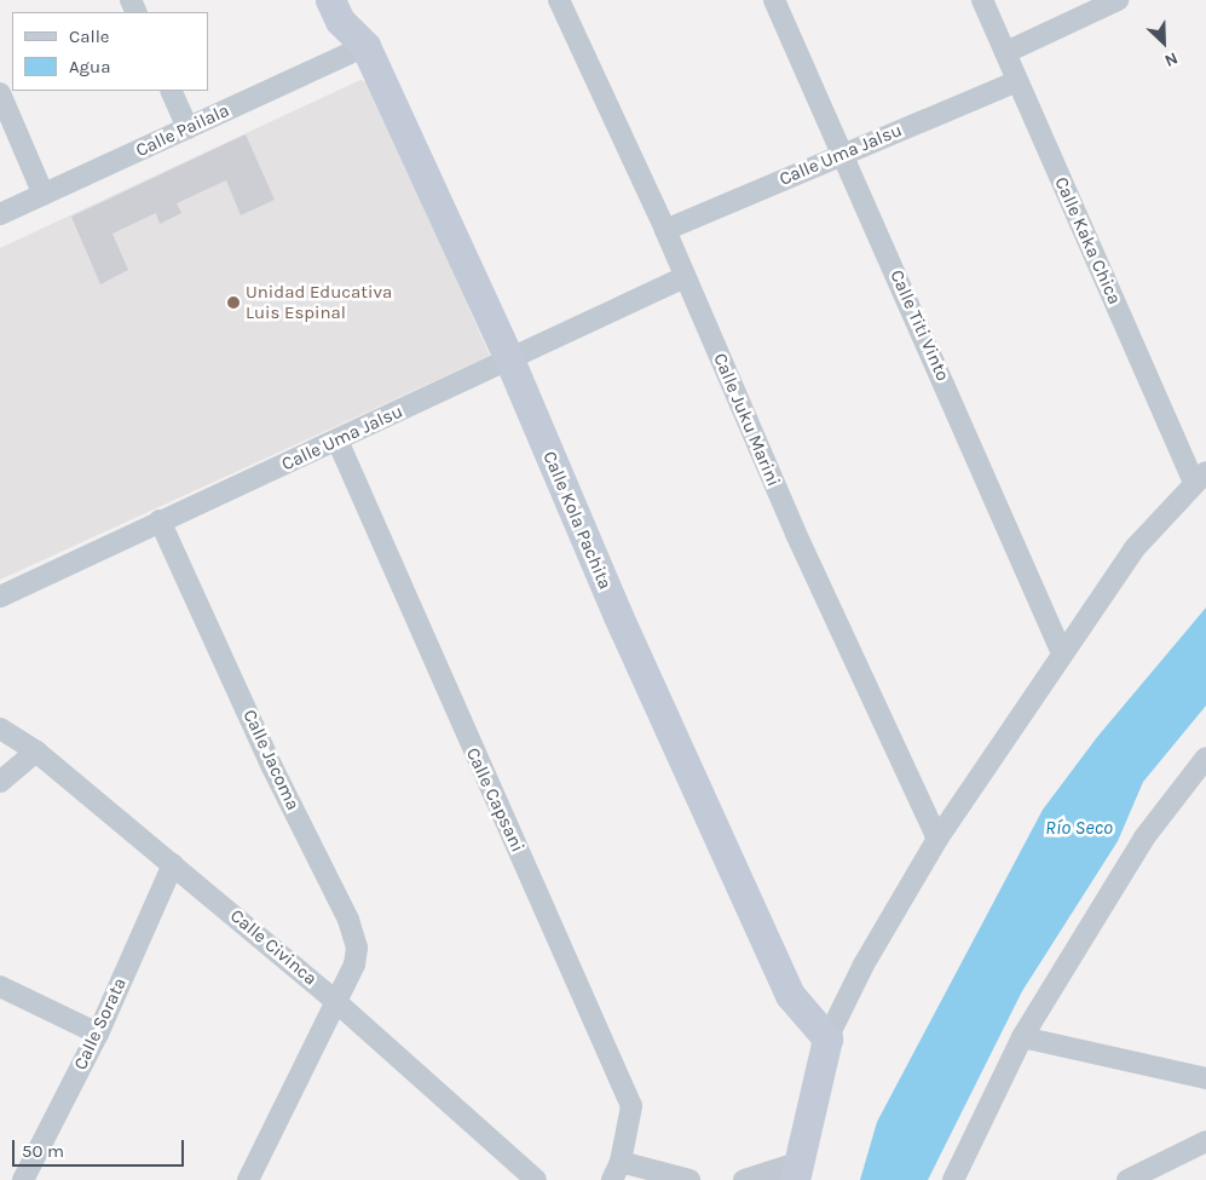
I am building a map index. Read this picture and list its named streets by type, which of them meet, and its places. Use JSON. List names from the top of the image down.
{
  "streets": {
    "street": [
      "Calle Pailala",
      "Calle Uma Jalsu",
      "Calle Kaka Chica",
      "Calle Titi Vinto",
      "Calle Juku Marini",
      "Calle Kola Pachita",
      "Calle Jacoma",
      "Calle Capsani",
      "Calle Civinca",
      "Calle Sorata"
    ]
  },
  "crossings": [
    ["Calle Pailala", "Calle Kola Pachita"],
    ["Calle Uma Jalsu", "Calle Kaka Chica"],
    ["Calle Uma Jalsu", "Calle Titi Vinto"],
    ["Calle Uma Jalsu", "Calle Juku Marini"],
    ["Calle Uma Jalsu", "Calle Kola Pachita"],
    ["Calle Uma Jalsu", "Calle Jacoma"],
    ["Calle Uma Jalsu", "Calle Capsani"],
    ["Calle Jacoma", "Calle Civinca"],
    ["Calle Civinca", "Calle Sorata"]
  ],
  "water": ["Río Seco"],
  "places": ["Unidad Educativa Luis Espinal"],
  "legend": ["Calle", "Agua"],
  "scale_bar": "50 m",
  "north": "bottom right"
}
